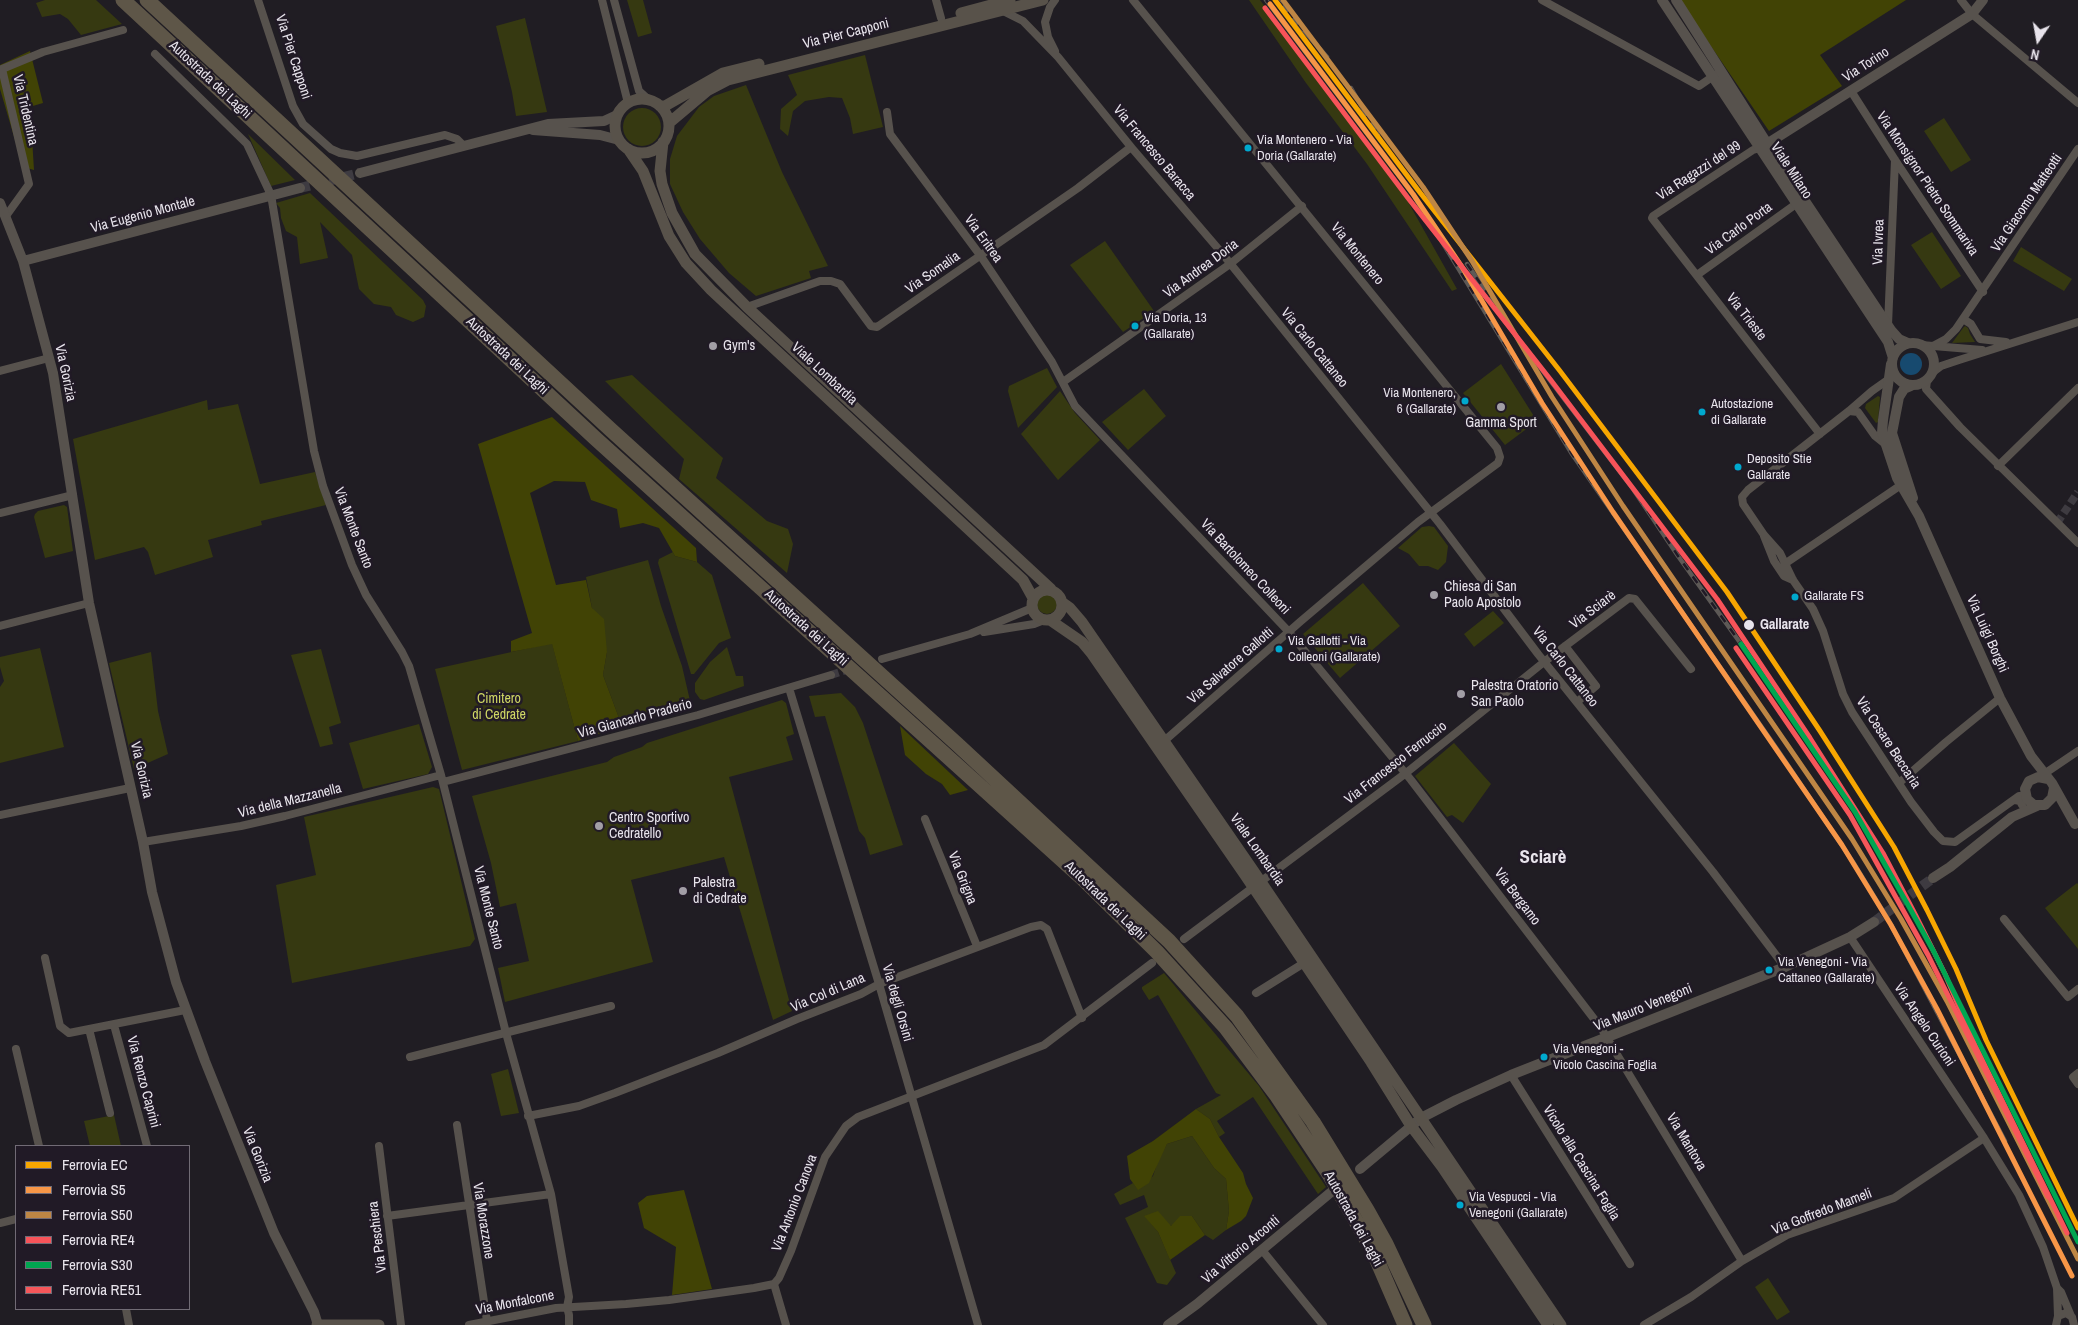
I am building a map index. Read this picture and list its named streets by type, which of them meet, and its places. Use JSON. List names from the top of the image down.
{
  "streets": {
    "highway": ["Autostrada dei Laghi"],
    "main road": ["Via Pier Capponi", "Viale Lombardia"],
    "street": [
      "Via Torino",
      "Via Tridentina",
      "Via Francesco Baracca",
      "Via Ragazzi del 99",
      "Viale Milano",
      "Via Monsignor Pietro Sommariva",
      "Via Giacomo Matteotti",
      "Via Eugenio Montale",
      "Via Carlo Porta",
      "Via Eritrea",
      "Via Ivrea",
      "Via Montenero",
      "Via Andrea Doria",
      "Via Somalia",
      "Via Trieste",
      "Via Carlo Cattaneo",
      "Via Gorizia",
      "Via Monte Santo",
      "Via Bartolomeo Colleoni",
      "Via Sciarè",
      "Via Luigi Borghi",
      "Via Salvatore Gallotti",
      "Via Giancarlo Praderio",
      "Via Cesare Beccaria",
      "Via Francesco Ferruccio",
      "Via della Mazzanella",
      "Via Grigna",
      "Via Bergamo",
      "Via Col di Lana",
      "Via degli Orsini",
      "Via Mauro Venegoni",
      "Via Angelo Curioni",
      "Via Renzo Caprini",
      "Via Mantova",
      "Vicolo alla Cascina Foglia",
      "Via Antonio Canova",
      "Via Goffredo Mameli",
      "Via Morazzone",
      "Via Peschiera",
      "Via Vittorio Arconti",
      "Via Monfalcone"
    ]
  },
  "crossings": [
    ["Via Pier Capponi", "Via Francesco Baracca"],
    ["Via Pier Capponi", "Viale Lombardia"],
    ["Via Torino", "Via Ragazzi del 99"],
    ["Via Torino", "Viale Milano"],
    ["Via Torino", "Via Monsignor Pietro Sommariva"],
    ["Via Tridentina", "Via Gorizia"],
    ["Via Francesco Baracca", "Via Andrea Doria"],
    ["Via Francesco Baracca", "Via Somalia"],
    ["Via Francesco Baracca", "Via Carlo Cattaneo"],
    ["Via Ragazzi del 99", "Viale Milano"],
    ["Via Ragazzi del 99", "Via Trieste"],
    ["Viale Milano", "Via Carlo Porta"],
    ["Viale Milano", "Via Ivrea"],
    ["Viale Milano", "Via Luigi Borghi"],
    ["Via Monsignor Pietro Sommariva", "Via Giacomo Matteotti"],
    ["Via Monsignor Pietro Sommariva", "Via Ivrea"],
    ["Via Eugenio Montale", "Via Gorizia"],
    ["Via Eugenio Montale", "Via Monte Santo"],
    ["Via Carlo Porta", "Via Trieste"],
    ["Via Eritrea", "Via Andrea Doria"],
    ["Via Eritrea", "Via Somalia"],
    ["Via Eritrea", "Via Bartolomeo Colleoni"],
    ["Via Montenero", "Via Andrea Doria"],
    ["Via Montenero", "Via Carlo Cattaneo"],
    ["Via Montenero", "Via Salvatore Gallotti"],
    ["Via Andrea Doria", "Via Carlo Cattaneo"],
    ["Via Andrea Doria", "Via Bartolomeo Colleoni"],
    ["Via Somalia", "Viale Lombardia"],
    ["Via Carlo Cattaneo", "Via Sciarè"],
    ["Via Carlo Cattaneo", "Via Salvatore Gallotti"],
    ["Via Carlo Cattaneo", "Via Francesco Ferruccio"],
    ["Via Carlo Cattaneo", "Via Mauro Venegoni"],
    ["Via Gorizia", "Via della Mazzanella"],
    ["Via Gorizia", "Via Renzo Caprini"],
    ["Viale Lombardia", "Via Salvatore Gallotti"],
    ["Viale Lombardia", "Via Francesco Ferruccio"],
    ["Viale Lombardia", "Via Mauro Venegoni"],
    ["Via Monte Santo", "Via Giancarlo Praderio"],
    ["Via Monte Santo", "Via della Mazzanella"],
    ["Via Monte Santo", "Via Col di Lana"],
    ["Via Monte Santo", "Via Monfalcone"],
    ["Via Bartolomeo Colleoni", "Via Salvatore Gallotti"],
    ["Via Bartolomeo Colleoni", "Via Francesco Ferruccio"],
    ["Via Bartolomeo Colleoni", "Via Bergamo"],
    ["Via Sciarè", "Via Francesco Ferruccio"],
    ["Via Luigi Borghi", "Via Cesare Beccaria"],
    ["Via Giancarlo Praderio", "Via della Mazzanella"],
    ["Via Giancarlo Praderio", "Via degli Orsini"],
    ["Via Francesco Ferruccio", "Via Bergamo"],
    ["Via Grigna", "Via Col di Lana"],
    ["Via Bergamo", "Via Mauro Venegoni"],
    ["Via Bergamo", "Via Mantova"],
    ["Via Col di Lana", "Via degli Orsini"],
    ["Via Col di Lana", "Via Antonio Canova"],
    ["Via degli Orsini", "Via Antonio Canova"],
    ["Via Mauro Venegoni", "Via Angelo Curioni"],
    ["Via Mauro Venegoni", "Via Mantova"],
    ["Via Mauro Venegoni", "Vicolo alla Cascina Foglia"],
    ["Via Angelo Curioni", "Via Goffredo Mameli"],
    ["Via Mantova", "Via Goffredo Mameli"],
    ["Via Morazzone", "Via Monfalcone"]
  ],
  "districts": ["Sciarè"],
  "parks": ["Cimitero di Cedrate"],
  "places": [
    "Via Montenero - Via Doria (Gallarate)",
    "Via Doria, 13 (Gallarate)",
    "Gym's",
    "Via Montenero, 6 (Gallarate)",
    "Gamma Sport",
    "Autostazione di Gallarate",
    "Deposito Stie Gallarate",
    "Chiesa di San Paolo Apostolo",
    "Gallarate FS",
    "Gallarate",
    "Via Gallotti - Via Colleoni (Gallarate)",
    "Palestra Oratorio San Paolo",
    "Centro Sportivo Cedratello",
    "Palestra di Cedrate",
    "Via Venegoni - Via Cattaneo (Gallarate)",
    "Via Venegoni - Vicolo Cascina Foglia",
    "Via Vespucci - Via Venegoni (Gallarate)"
  ],
  "lines": [
    "rail line EC",
    "rail line S50",
    "rail line S5",
    "rail line RE4",
    "rail line S30",
    "rail line RE51"
  ],
  "legend": [
    "Ferrovia EC",
    "Ferrovia S5",
    "Ferrovia S50",
    "Ferrovia RE4",
    "Ferrovia S30",
    "Ferrovia RE51"
  ],
  "north": "bottom"
}
